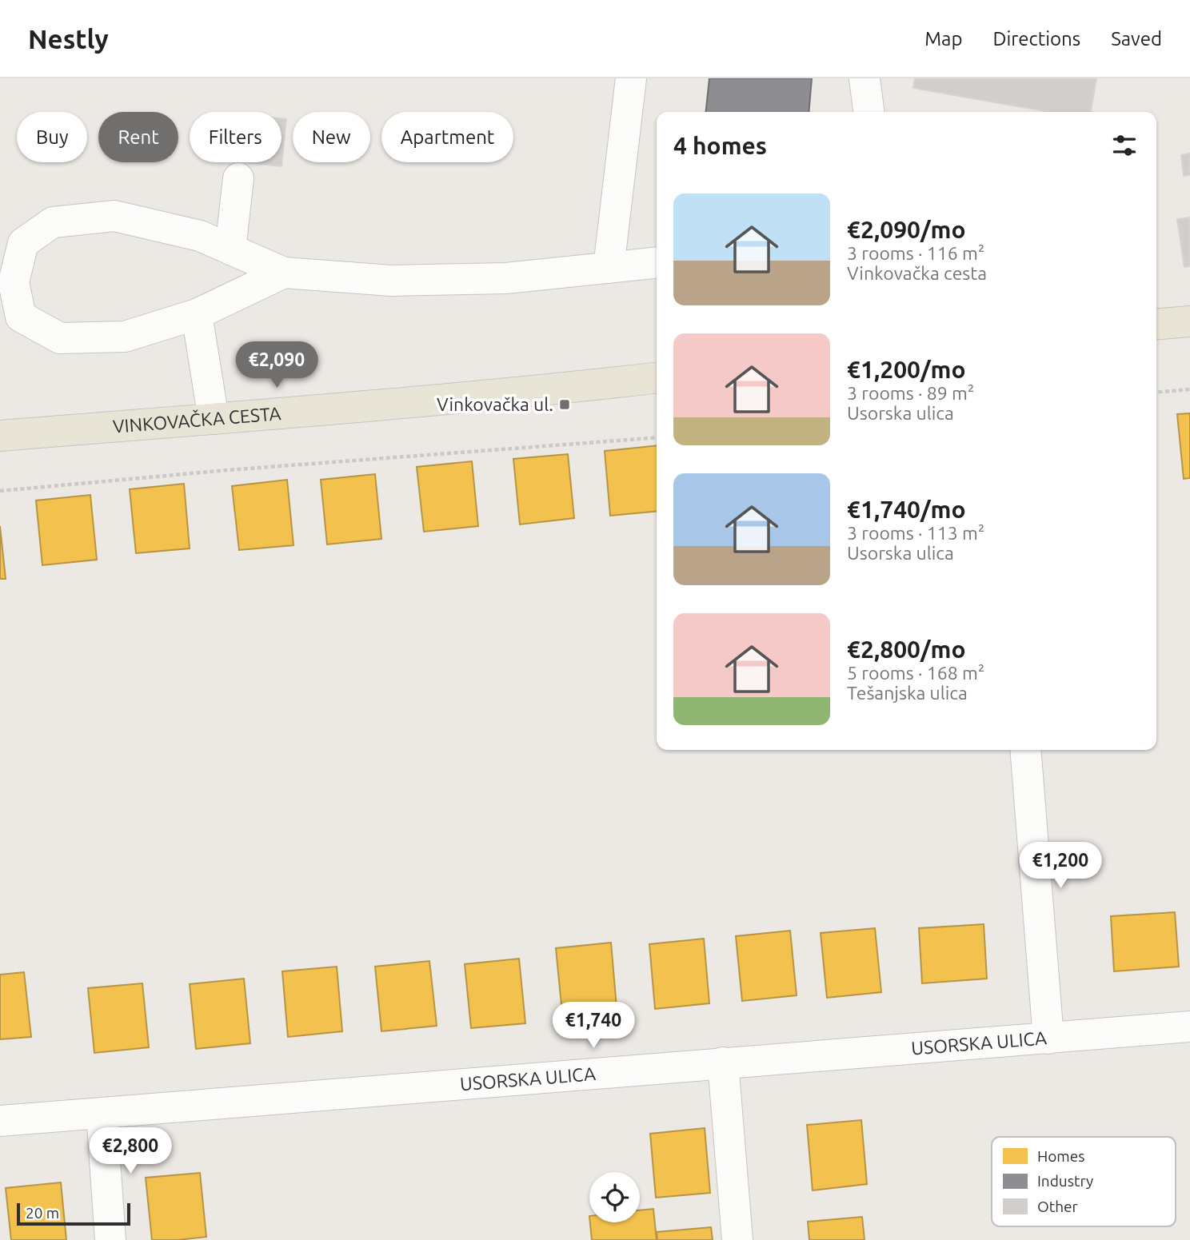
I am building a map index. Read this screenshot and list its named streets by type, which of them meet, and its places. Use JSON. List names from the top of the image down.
{
  "streets": {
    "main road": ["VINKOVAČKA CESTA"],
    "street": ["USORSKA ULICA"]
  },
  "places": {
    "transit": ["Vinkovačka ul."]
  },
  "legend": ["Homes", "Industry", "Other"],
  "scale_bar": "20 m",
  "page": {
    "header": "Nestly",
    "nav": ["Map", "Directions", "Saved"],
    "chip": [
      "Buy",
      "Rent",
      "Filters",
      "New",
      "Apartment"
    ],
    "heading": "4 homes",
    "list": [
      {
        "name": "€2,090/mo",
        "note": "3 rooms · 116 m² · Vinkovačka cesta"
      },
      {
        "name": "€1,200/mo",
        "note": "3 rooms · 89 m² · Usorska ulica"
      },
      {
        "name": "€1,740/mo",
        "note": "3 rooms · 113 m² · Usorska ulica"
      },
      {
        "name": "€2,800/mo",
        "note": "5 rooms · 168 m² · Tešanjska ulica"
      }
    ],
    "price": [
      "€2,090",
      "€1,200",
      "€1,740",
      "€2,800"
    ],
    "scale": "20 m"
  }
}
